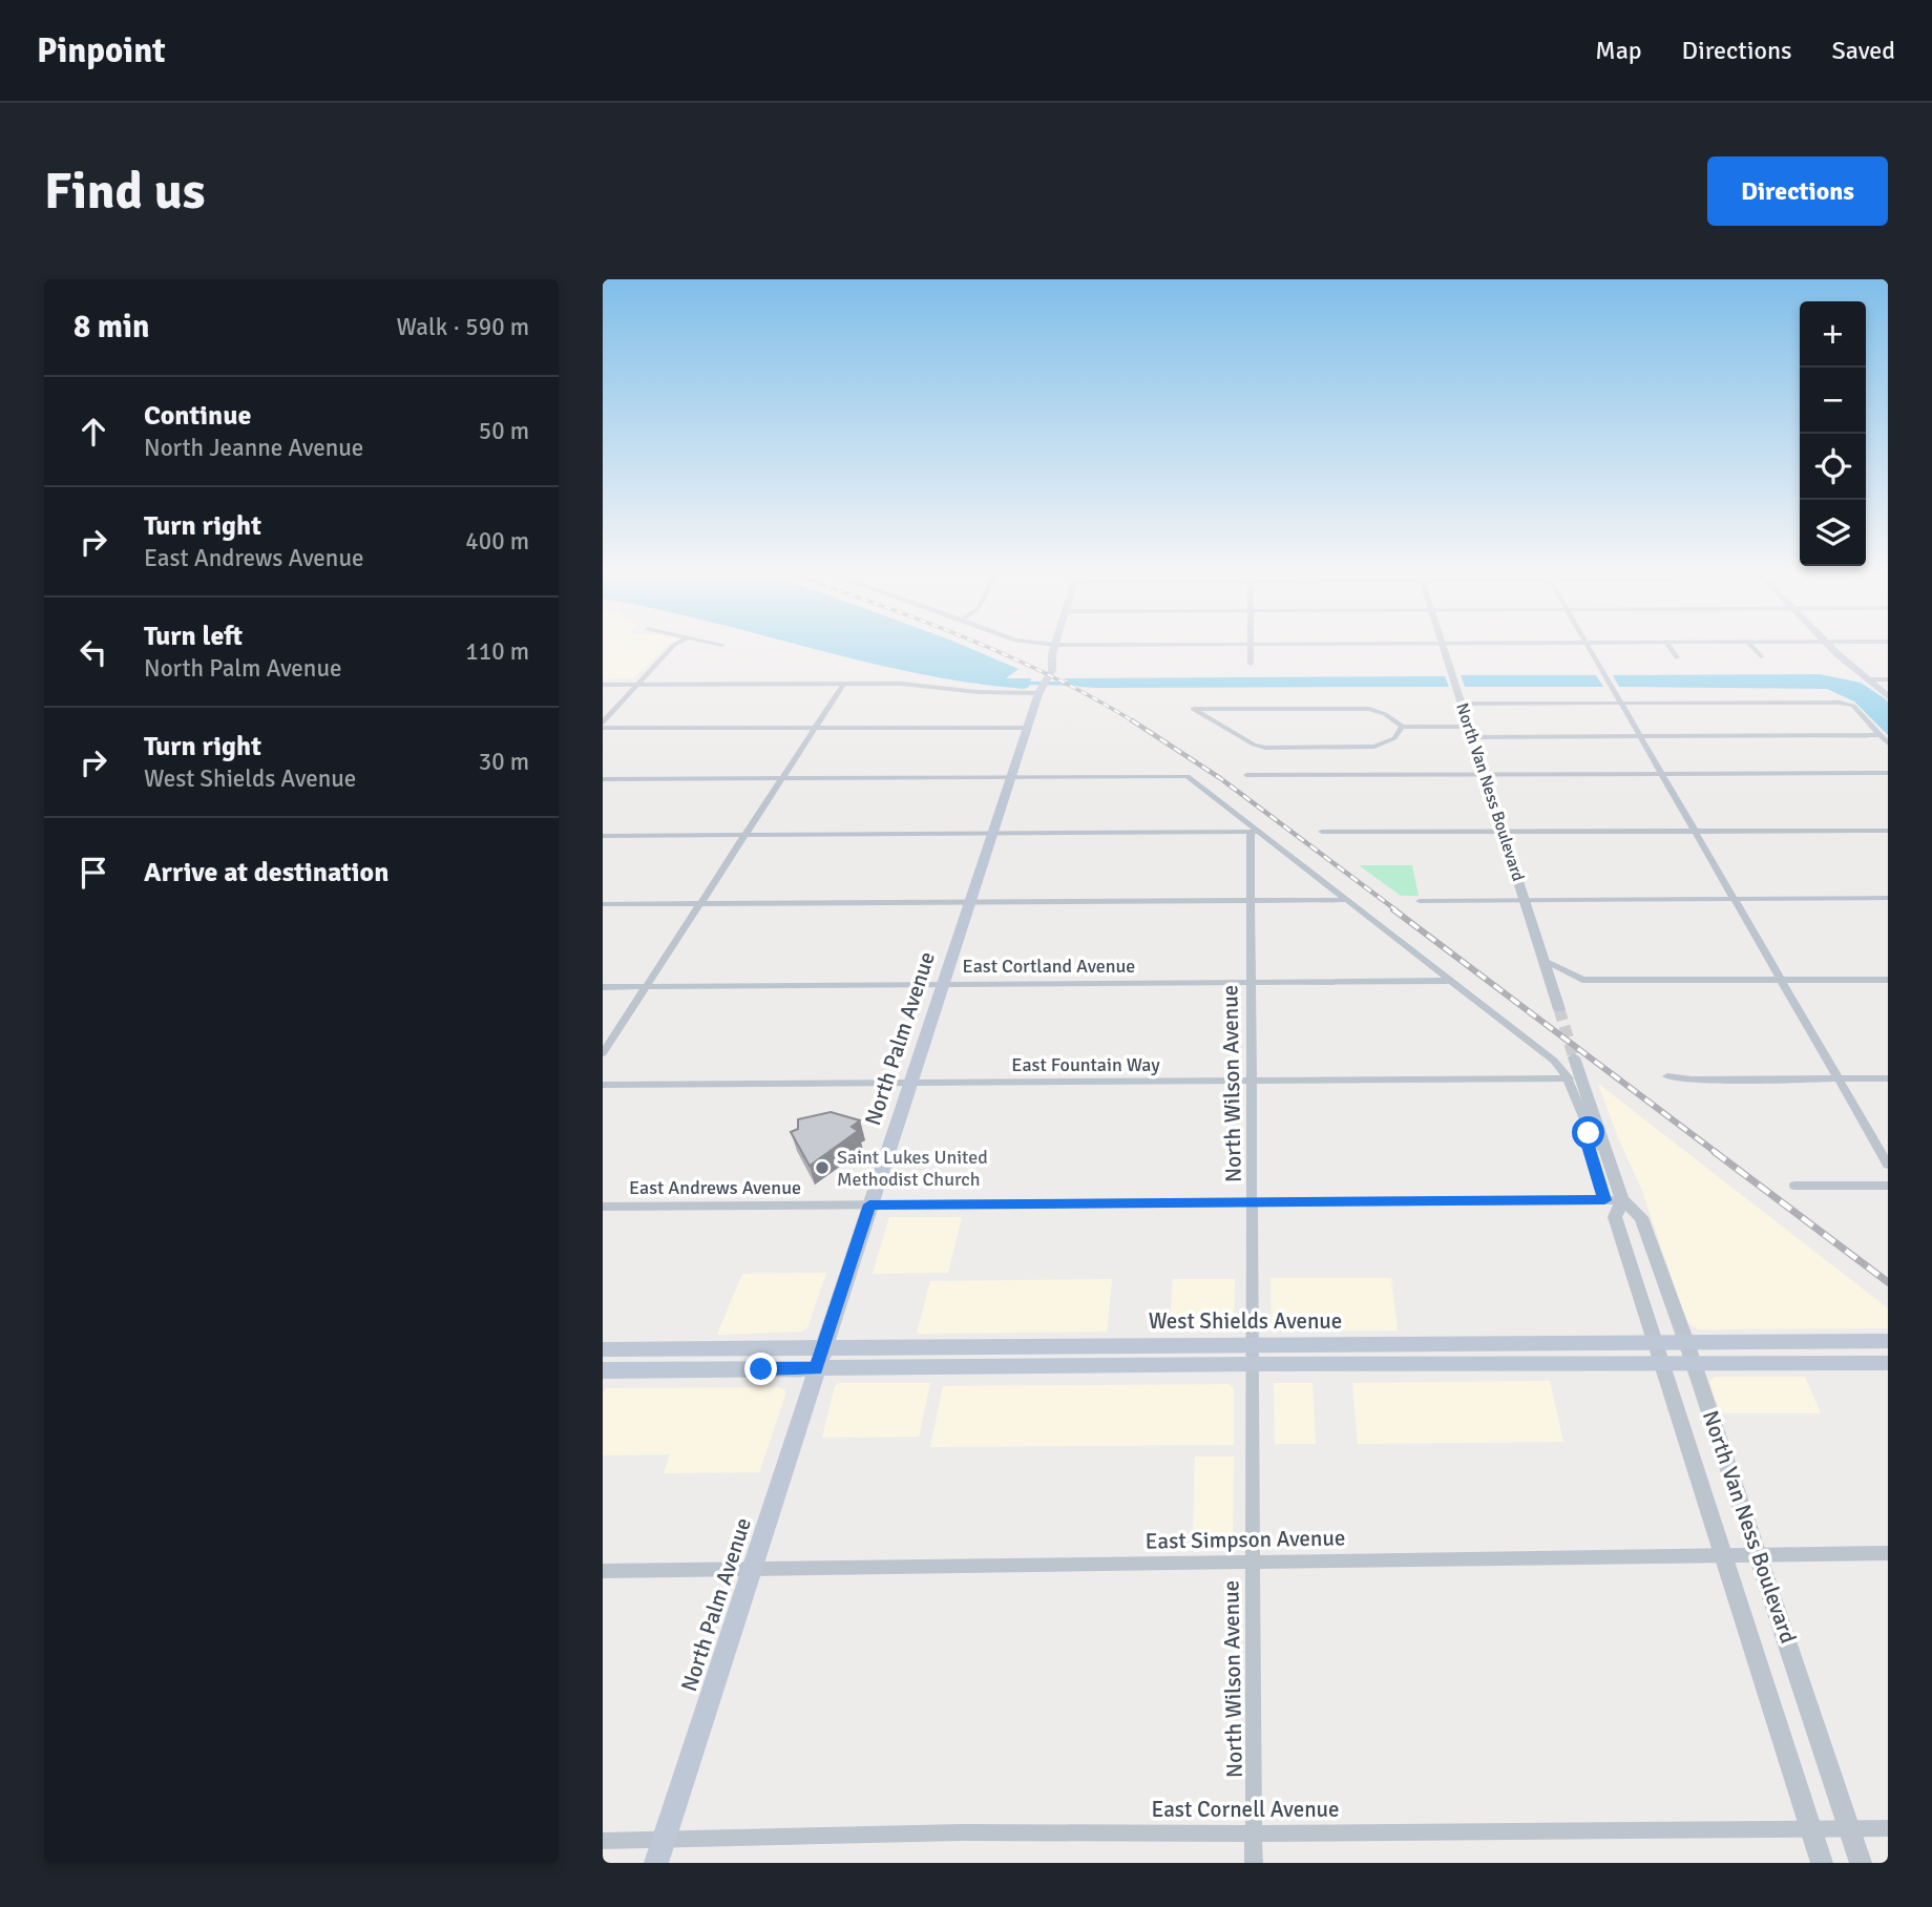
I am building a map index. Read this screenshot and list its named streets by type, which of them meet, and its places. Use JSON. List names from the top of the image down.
{
  "streets": {
    "main road": ["North Palm Avenue", "West Shields Avenue"],
    "street": [
      "North Van Ness Boulevard",
      "East Cortland Avenue",
      "East Fountain Way",
      "North Wilson Avenue",
      "East Andrews Avenue",
      "East Simpson Avenue",
      "East Cornell Avenue"
    ]
  },
  "crossings": [
    ["North Van Ness Boulevard", "East Andrews Avenue"],
    ["North Van Ness Boulevard", "West Shields Avenue"],
    ["North Van Ness Boulevard", "East Simpson Avenue"],
    ["North Van Ness Boulevard", "East Cornell Avenue"],
    ["East Cortland Avenue", "North Palm Avenue"],
    ["East Cortland Avenue", "North Wilson Avenue"],
    ["North Palm Avenue", "East Fountain Way"],
    ["North Palm Avenue", "East Andrews Avenue"],
    ["North Palm Avenue", "West Shields Avenue"],
    ["North Palm Avenue", "East Simpson Avenue"],
    ["North Palm Avenue", "East Cornell Avenue"],
    ["East Fountain Way", "North Wilson Avenue"],
    ["North Wilson Avenue", "East Andrews Avenue"],
    ["North Wilson Avenue", "West Shields Avenue"],
    ["North Wilson Avenue", "East Simpson Avenue"],
    ["North Wilson Avenue", "East Cornell Avenue"]
  ],
  "places": ["Saint Lukes United Methodist Church"],
  "page": {
    "header": "Pinpoint",
    "nav": ["Map", "Directions", "Saved"],
    "buttons": "Directions",
    "title": "Find us",
    "heading": ["8 min", "Walk · 590 m"],
    "map_buttons": ["+", "−"],
    "list": [
      ["Continue", "North Jeanne Avenue", "50 m"],
      ["Turn right", "East Andrews Avenue", "400 m"],
      ["Turn left", "North Palm Avenue", "110 m"],
      ["Turn right", "West Shields Avenue", "30 m"],
      "Arrive at destination"
    ]
  }
}
